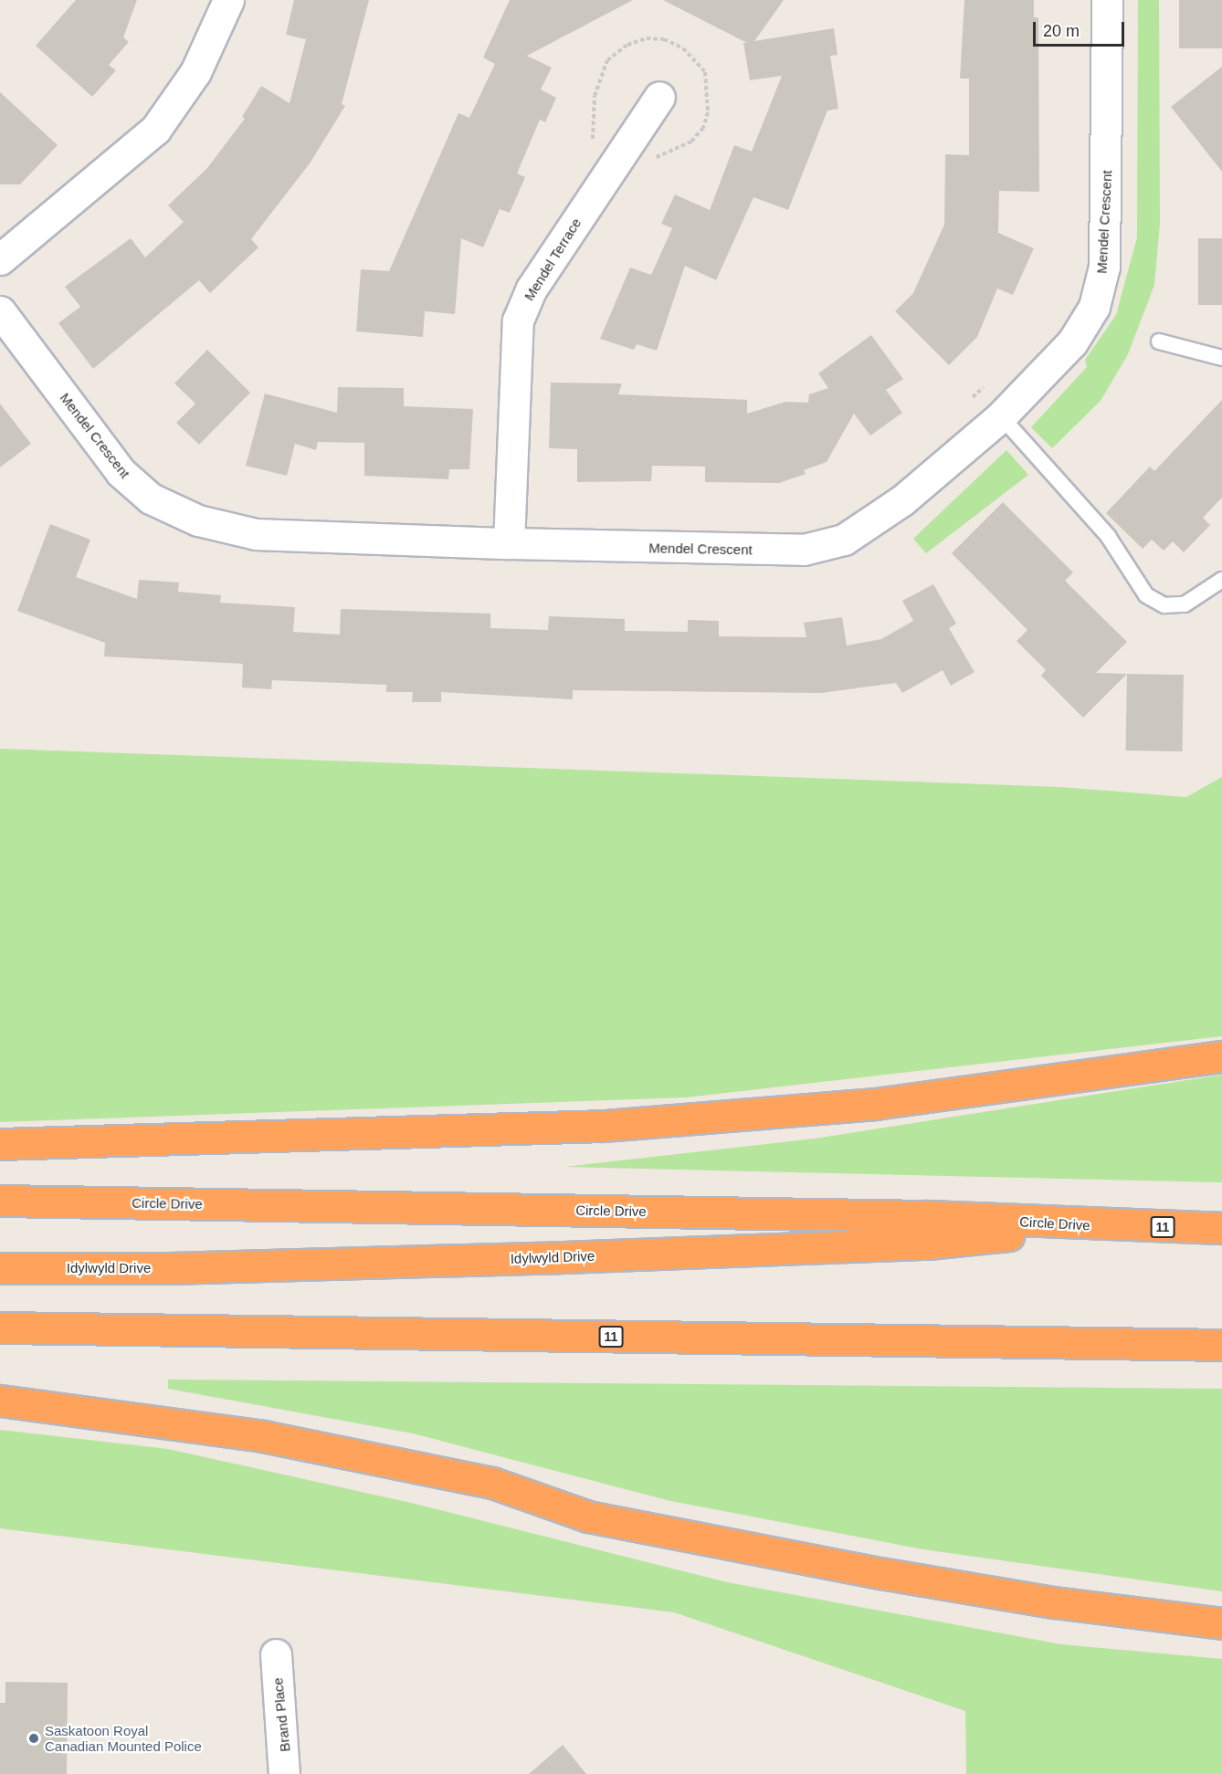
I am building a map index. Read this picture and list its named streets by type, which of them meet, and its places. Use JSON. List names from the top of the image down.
{
  "streets": {
    "highway": ["Circle Drive", "11", "Idylwyld Drive"],
    "street": ["Mendel Crescent", "Mendel Terrace", "Brand Place"]
  },
  "crossings": [
    ["Mendel Crescent", "Mendel Terrace"],
    ["Circle Drive", "Idylwyld Drive"]
  ],
  "places": ["Saskatoon Royal Canadian Mounted Police"],
  "scale_bar": "20 m"
}
